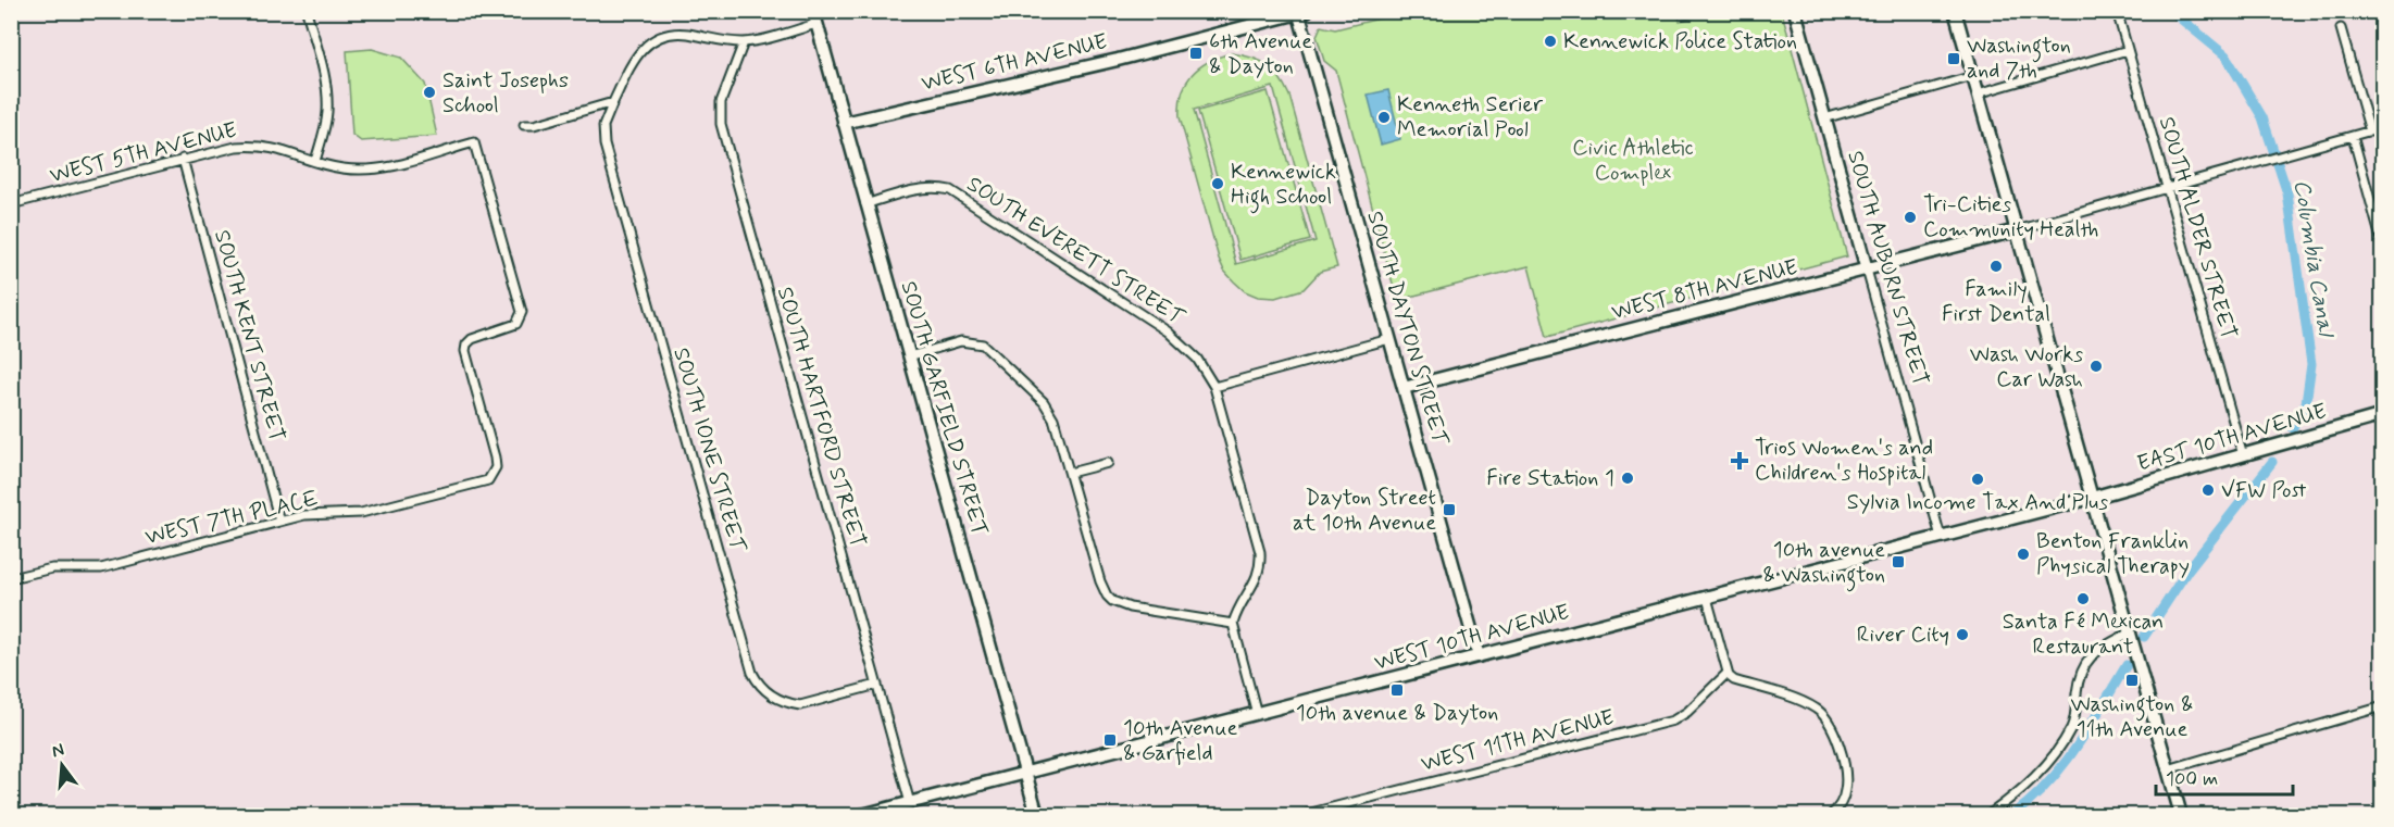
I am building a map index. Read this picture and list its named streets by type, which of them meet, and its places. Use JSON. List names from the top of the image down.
{
  "streets": {
    "street": [
      "WEST 6TH AVENUE",
      "WEST 5TH AVENUE",
      "SOUTH ALDER STREET",
      "SOUTH EVERETT STREET",
      "SOUTH AUBURN STREET",
      "WEST 8TH AVENUE",
      "SOUTH DAYTON STREET",
      "SOUTH KENT STREET",
      "SOUTH GARFIELD STREET",
      "SOUTH HARTFORD STREET",
      "EAST 10TH AVENUE",
      "SOUTH IONE STREET",
      "WEST 7TH PLACE",
      "WEST 10TH AVENUE",
      "WEST 11TH AVENUE"
    ]
  },
  "crossings": [
    ["WEST 6TH AVENUE", "SOUTH DAYTON STREET"],
    ["WEST 6TH AVENUE", "SOUTH GARFIELD STREET"],
    ["WEST 5TH AVENUE", "SOUTH KENT STREET"],
    ["WEST 5TH AVENUE", "WEST 7TH PLACE"],
    ["SOUTH ALDER STREET", "EAST 10TH AVENUE"],
    ["SOUTH EVERETT STREET", "SOUTH GARFIELD STREET"],
    ["SOUTH AUBURN STREET", "WEST 8TH AVENUE"],
    ["SOUTH AUBURN STREET", "WEST 10TH AVENUE"],
    ["WEST 8TH AVENUE", "SOUTH DAYTON STREET"],
    ["SOUTH DAYTON STREET", "WEST 10TH AVENUE"],
    ["SOUTH KENT STREET", "WEST 7TH PLACE"],
    ["SOUTH GARFIELD STREET", "WEST 10TH AVENUE"],
    ["SOUTH HARTFORD STREET", "SOUTH IONE STREET"],
    ["SOUTH HARTFORD STREET", "WEST 10TH AVENUE"],
    ["EAST 10TH AVENUE", "WEST 10TH AVENUE"]
  ],
  "water": ["Columbia Canal"],
  "parks": ["Civic Athletic Complex"],
  "places": {
    "other": [
      "Kennewick Police Station",
      "Saint Josephs School",
      "Kenneth Serier Memorial Pool",
      "Kennewick High School",
      "Tri-Cities Community Health",
      "Family First Dental",
      "Wash Works Car Wash",
      "Fire Station 1",
      "Sylvia Income Tax And Plus",
      "VFW Post",
      "Benton Franklin Physical Therapy",
      "Santa Fé Mexican Restaurant",
      "River City"
    ],
    "transit": [
      "6th Avenue & Dayton",
      "Washington and 7th",
      "Dayton Street at 10th Avenue",
      "10th avenue & Washington",
      "Washington & 11th Avenue",
      "10th avenue & Dayton",
      "10th Avenue & Garfield"
    ],
    "health": ["Trios Women's and Children's Hospital"]
  },
  "scale_bar": "100 m",
  "north": "top"
}
